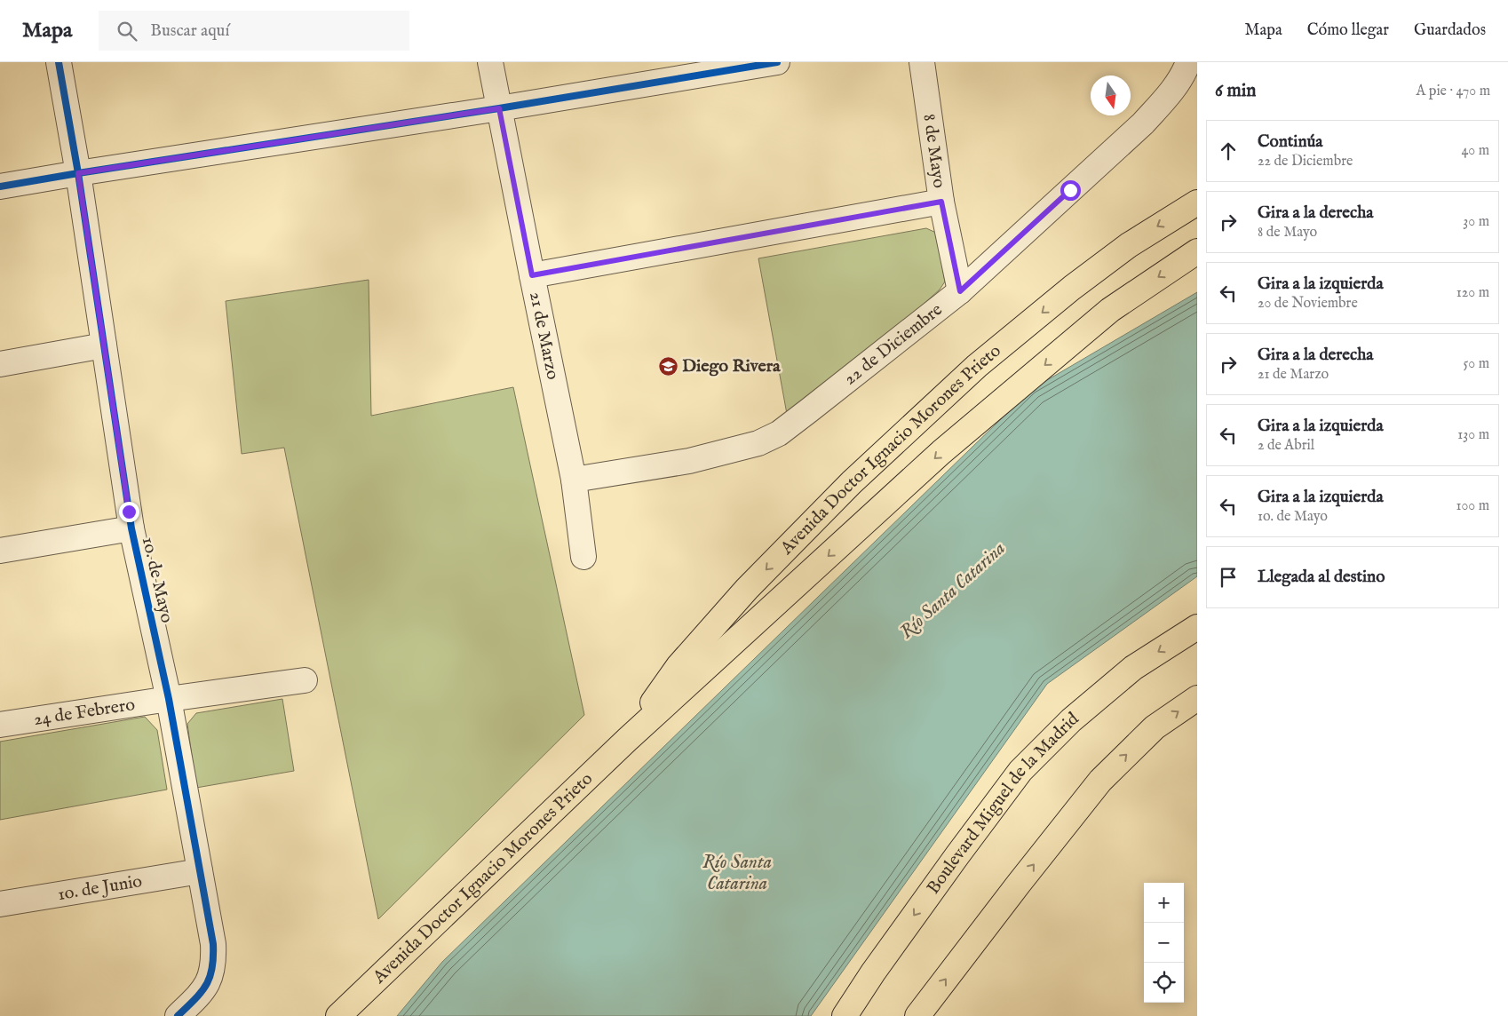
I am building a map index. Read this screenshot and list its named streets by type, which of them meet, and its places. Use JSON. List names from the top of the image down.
{
  "streets": {
    "highway": ["Avenida Doctor Ignacio Morones Prieto", "Boulevard Miguel de la Madrid"],
    "street": [
      "8 de Mayo",
      "21 de Marzo",
      "22 de Diciembre",
      "1o. de Mayo",
      "24 de Febrero",
      "1o. de Junio"
    ]
  },
  "crossings": [
    ["8 de Mayo", "22 de Diciembre"],
    ["21 de Marzo", "22 de Diciembre"],
    ["1o. de Mayo", "24 de Febrero"],
    ["1o. de Mayo", "1o. de Junio"]
  ],
  "one_way": ["Avenida Doctor Ignacio Morones Prieto"],
  "water": ["Río Santa Catarina"],
  "places": {
    "school or university": ["Diego Rivera"]
  },
  "north": "bottom",
  "page": {
    "header": "Mapa",
    "search": "Buscar aquí",
    "nav": ["Mapa", "Cómo llegar", "Guardados"],
    "heading": ["6 min", "A pie · 470 m"],
    "list": [
      ["Continúa", "22 de Diciembre", "40 m"],
      ["Gira a la derecha", "8 de Mayo", "30 m"],
      ["Gira a la izquierda", "20 de Noviembre", "120 m"],
      ["Gira a la derecha", "21 de Marzo", "50 m"],
      ["Gira a la izquierda", "2 de Abril", "130 m"],
      ["Gira a la izquierda", "1o. de Mayo", "100 m"],
      "Llegada al destino"
    ],
    "map_buttons": ["+", "−"]
  }
}
